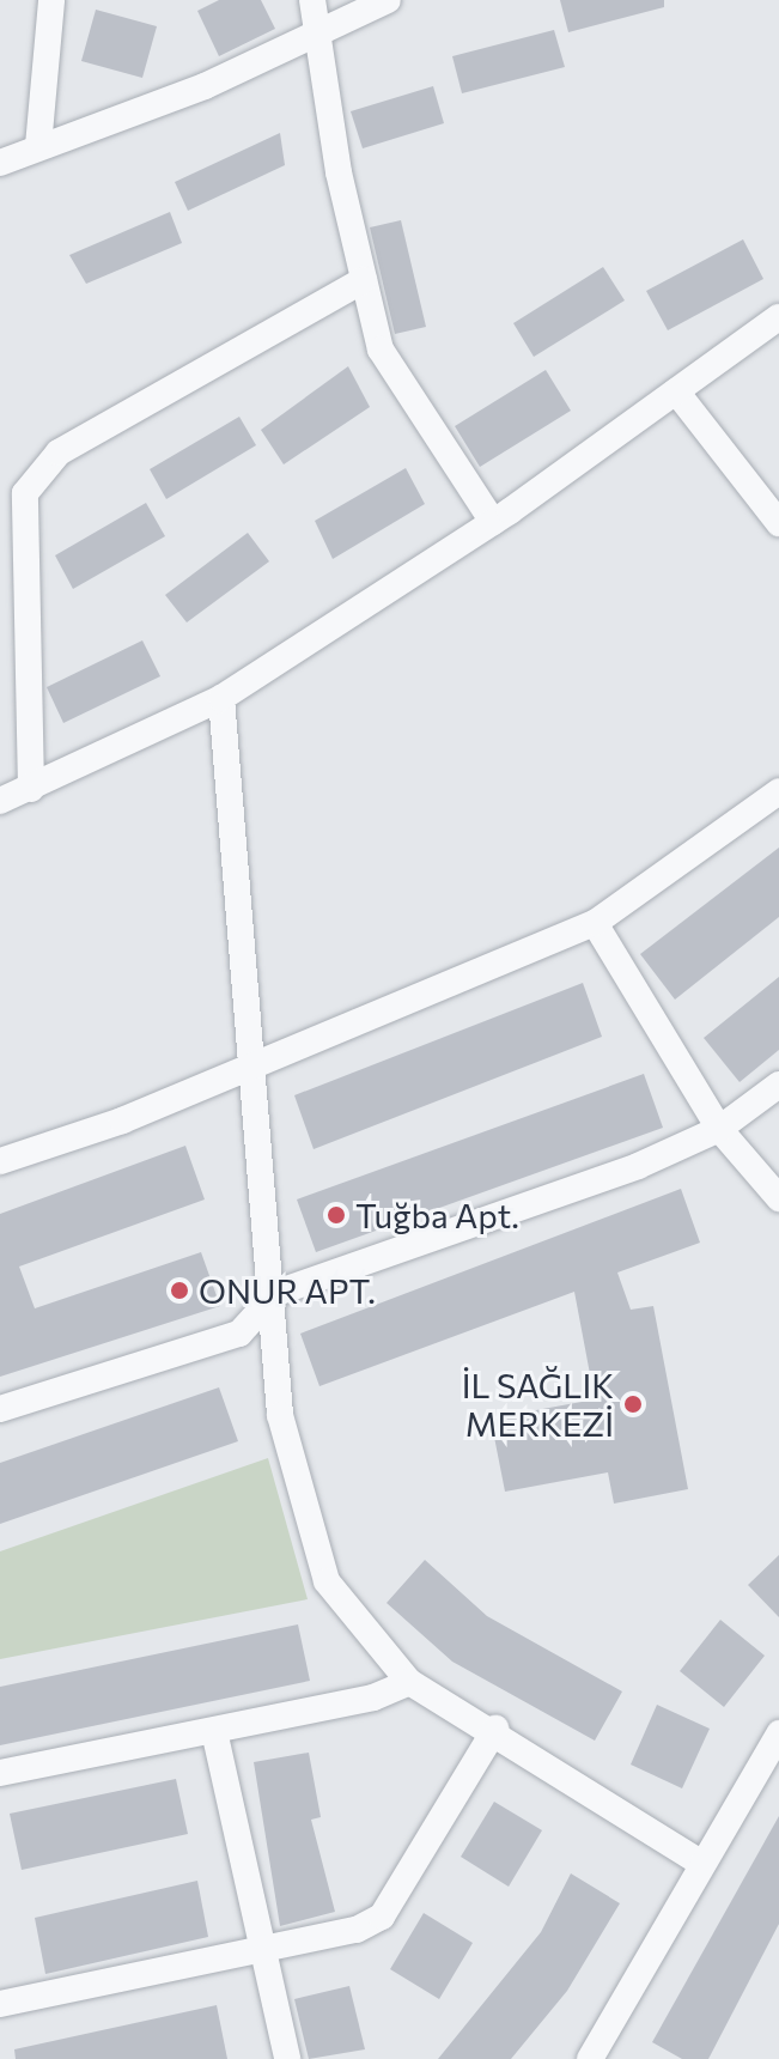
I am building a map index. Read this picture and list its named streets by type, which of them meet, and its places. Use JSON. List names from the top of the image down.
{
  "places": ["Tuğba Apt.", "ONUR APT.", "İL SAĞLIK MERKEZİ"]
}
